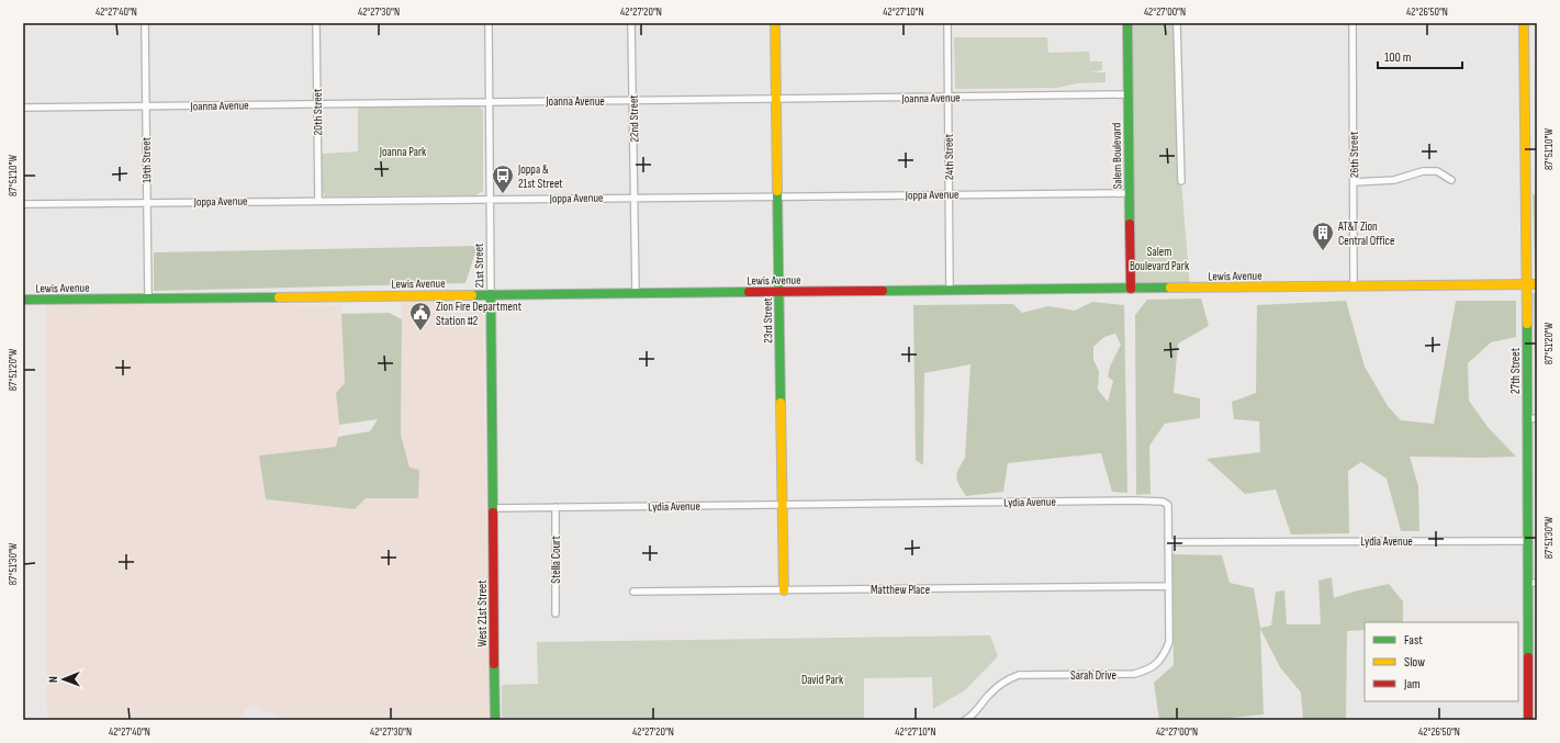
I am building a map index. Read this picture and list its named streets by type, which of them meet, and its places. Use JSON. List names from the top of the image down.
{
  "streets": {
    "street": [
      "Joanna Avenue",
      "20th Street",
      "22nd Street",
      "26th Street",
      "Salem Boulevard",
      "24th Street",
      "19th Street",
      "Joppa Avenue",
      "21st Street",
      "Lewis Avenue",
      "23rd Street",
      "27th Street",
      "Lydia Avenue",
      "Stella Court",
      "Matthew Place",
      "West 21st Street",
      "Sarah Drive"
    ]
  },
  "crossings": [
    ["Joanna Avenue", "20th Street"],
    ["Joanna Avenue", "22nd Street"],
    ["Joanna Avenue", "Salem Boulevard"],
    ["Joanna Avenue", "24th Street"],
    ["Joanna Avenue", "19th Street"],
    ["Joanna Avenue", "21st Street"],
    ["Joanna Avenue", "23rd Street"],
    ["20th Street", "Joppa Avenue"],
    ["22nd Street", "Joppa Avenue"],
    ["22nd Street", "Lewis Avenue"],
    ["26th Street", "Lewis Avenue"],
    ["Salem Boulevard", "Joppa Avenue"],
    ["Salem Boulevard", "Lewis Avenue"],
    ["24th Street", "Joppa Avenue"],
    ["24th Street", "Lewis Avenue"],
    ["19th Street", "Joppa Avenue"],
    ["19th Street", "Lewis Avenue"],
    ["Joppa Avenue", "21st Street"],
    ["Joppa Avenue", "23rd Street"],
    ["21st Street", "Lewis Avenue"],
    ["21st Street", "Lydia Avenue"],
    ["21st Street", "West 21st Street"],
    ["Lewis Avenue", "23rd Street"],
    ["Lewis Avenue", "27th Street"],
    ["23rd Street", "Lydia Avenue"],
    ["23rd Street", "Matthew Place"],
    ["27th Street", "Lydia Avenue"],
    ["Lydia Avenue", "Stella Court"],
    ["Lydia Avenue", "West 21st Street"],
    ["Lydia Avenue", "Sarah Drive"],
    ["Matthew Place", "Sarah Drive"]
  ],
  "parks": ["Joanna Park", "Salem Boulevard Park", "David Park"],
  "places": {
    "bus stop": ["Joppa & 21st Street"],
    "building": ["AT&T Zion Central Office"],
    "public building": ["Zion Fire Department Station #2"]
  },
  "legend": ["Fast", "Slow", "Jam"],
  "scale_bar": "100 m",
  "north": "left",
  "coordinates": [
    "42°27'40\"N",
    "42°27'30\"N",
    "42°27'20\"N",
    "42°27'10\"N",
    "42°27'00\"N",
    "42°26'50\"N",
    "87°51'10\"W",
    "87°51'20\"W",
    "87°51'30\"W"
  ]
}
